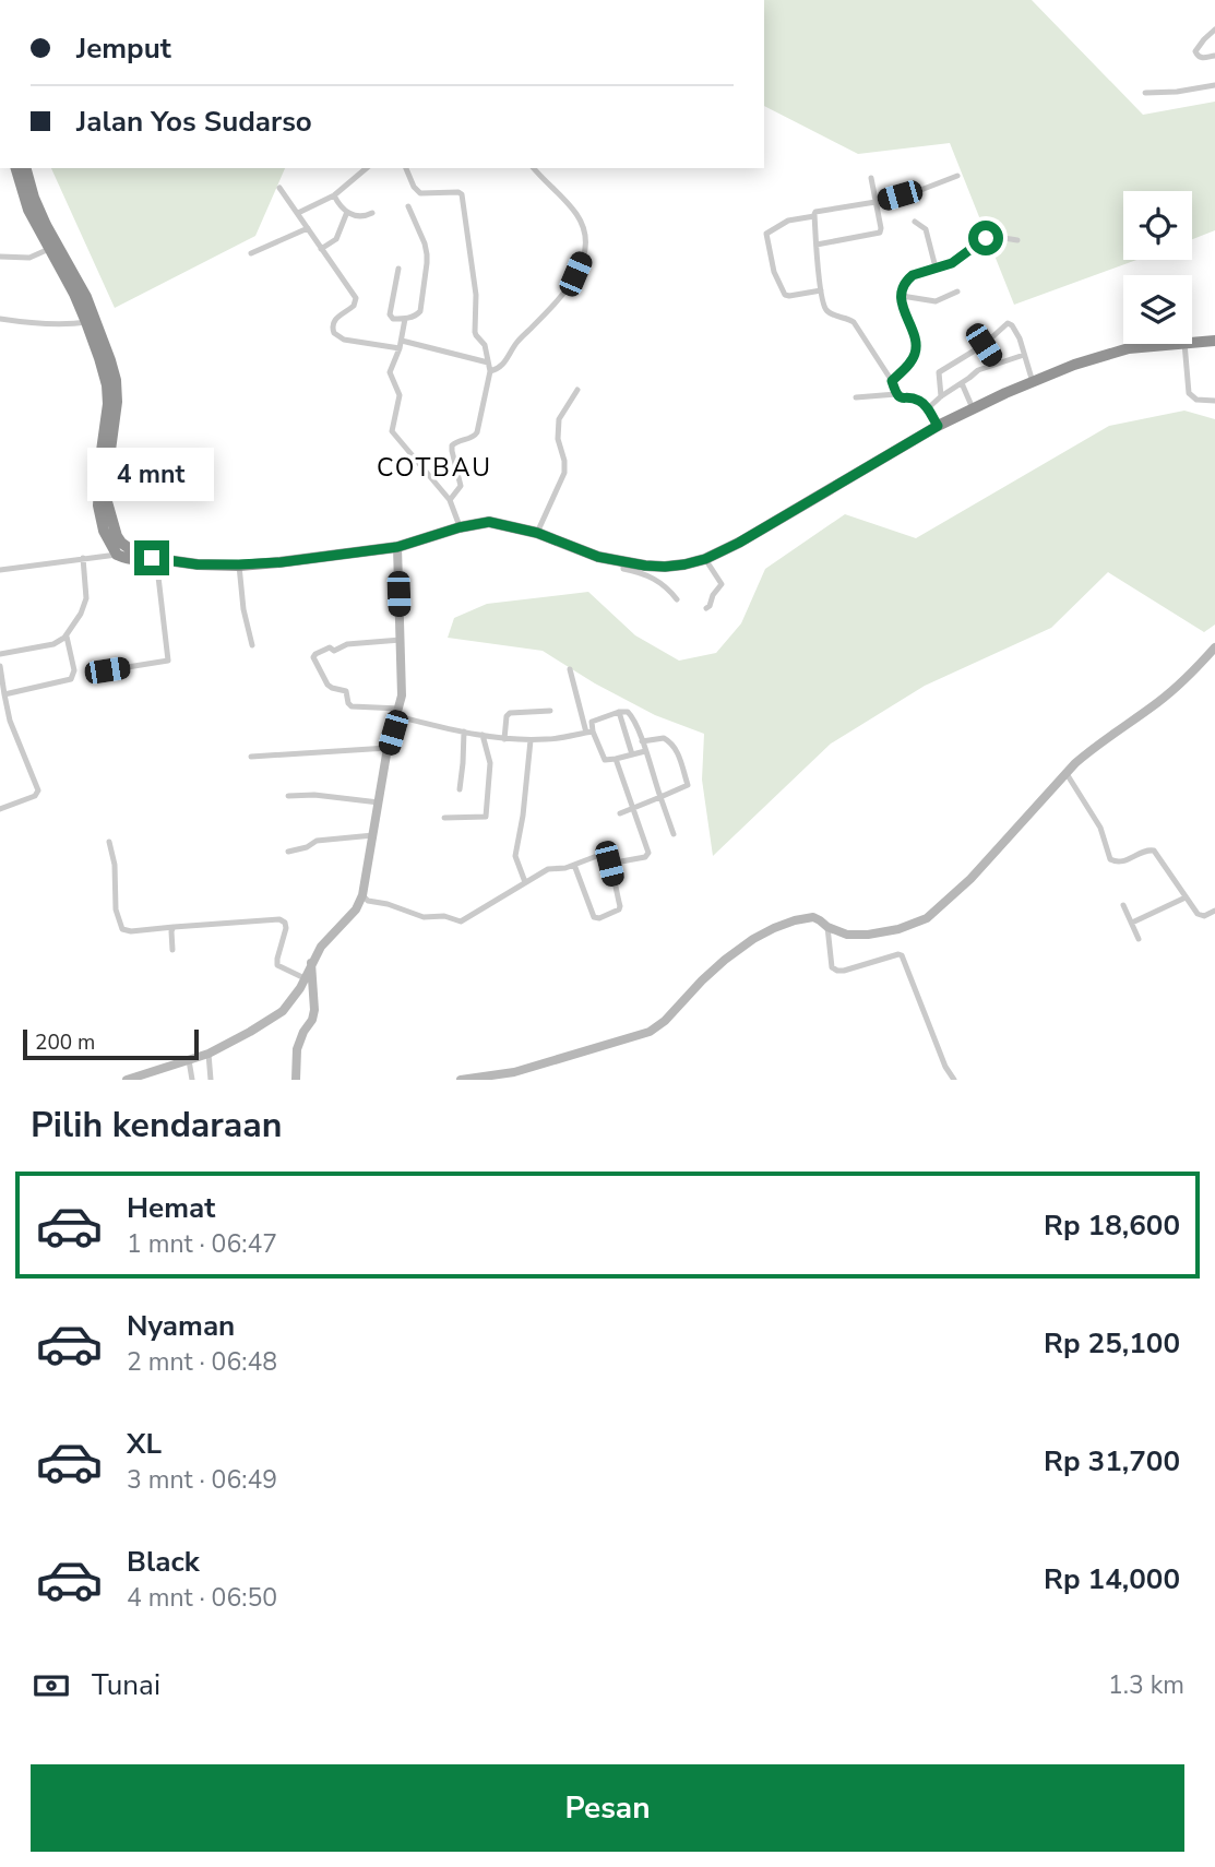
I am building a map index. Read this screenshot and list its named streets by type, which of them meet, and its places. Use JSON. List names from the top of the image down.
{
  "districts": ["COTBAU"],
  "scale_bar": "200 m",
  "page": {
    "banner": ["Jemput", "Jalan Yos Sudarso"],
    "bubble": "4 mnt",
    "scale": "200 m",
    "heading": "Pilih kendaraan",
    "list": [
      {
        "name": "Hemat",
        "note": "1 mnt · 06:47",
        "value": "Rp 18,600"
      },
      {
        "name": "Nyaman",
        "note": "2 mnt · 06:48",
        "value": "Rp 25,100"
      },
      {
        "name": "XL",
        "note": "3 mnt · 06:49",
        "value": "Rp 31,700"
      },
      {
        "name": "Black",
        "note": "4 mnt · 06:50",
        "value": "Rp 14,000"
      }
    ],
    "pay": ["Tunai", "1.3 km"],
    "buttons": "Pesan"
  }
}
